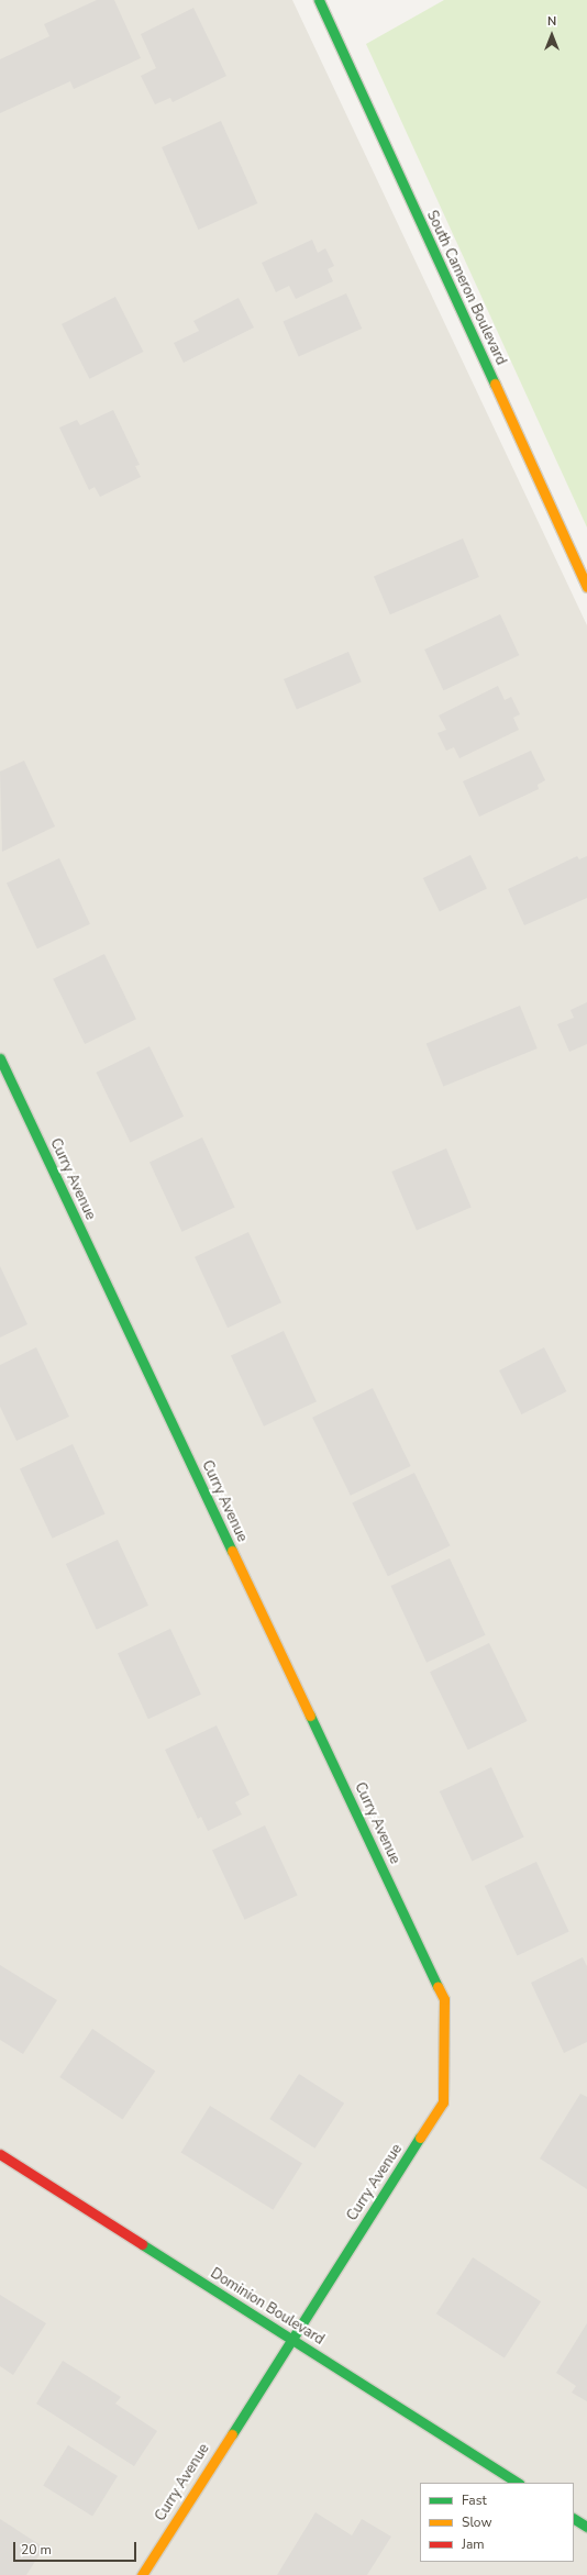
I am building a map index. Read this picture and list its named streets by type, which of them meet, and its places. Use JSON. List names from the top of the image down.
{
  "streets": {
    "street": ["South Cameron Boulevard", "Curry Avenue", "Dominion Boulevard"]
  },
  "crossings": [
    ["Curry Avenue", "Dominion Boulevard"]
  ],
  "legend": ["Fast", "Slow", "Jam"],
  "scale_bar": "20 m",
  "north": "top"
}
